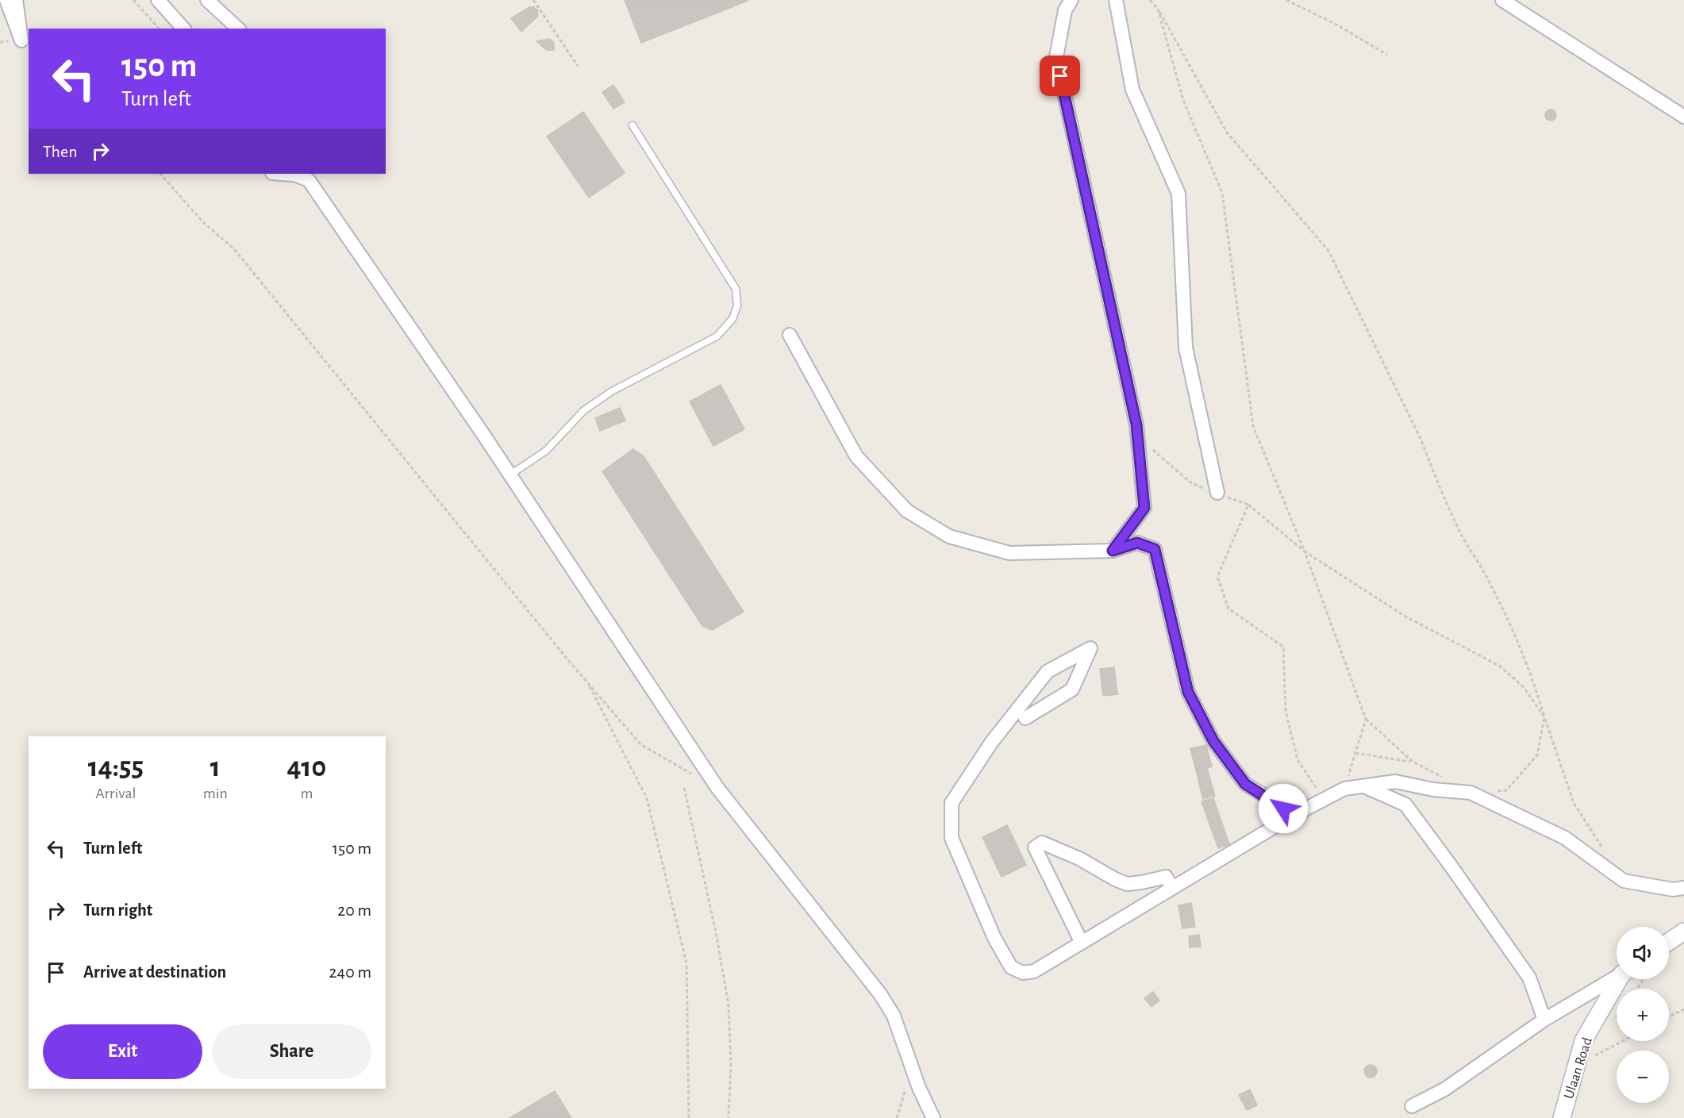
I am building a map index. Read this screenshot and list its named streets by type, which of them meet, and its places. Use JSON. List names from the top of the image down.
{
  "streets": {
    "street": ["Ulaan Road"]
  },
  "page": {
    "turn": ["150 m", "Turn left"],
    "then": "Then",
    "eta": [
      "14:55",
      "Arrival",
      "1",
      "min",
      "410",
      "m"
    ],
    "list": [
      {
        "name": "Turn left",
        "value": "150 m"
      },
      {
        "name": "Turn right",
        "value": "20 m"
      },
      {
        "name": "Arrive at destination",
        "value": "240 m"
      }
    ],
    "map_buttons": ["+", "−"],
    "buttons": ["Exit", "Share"]
  }
}
